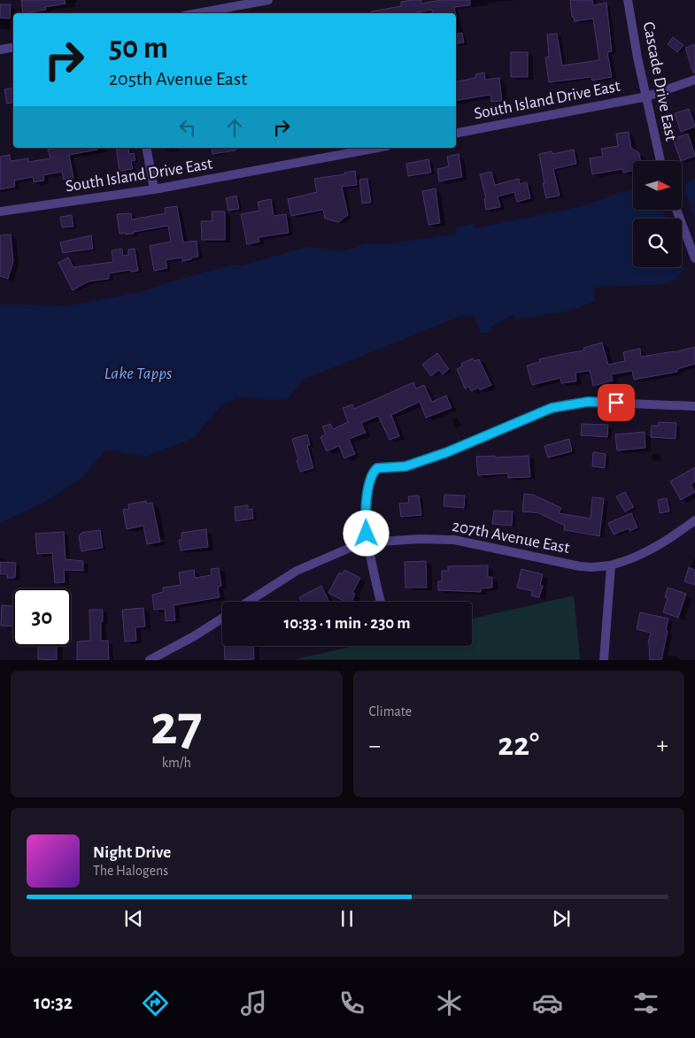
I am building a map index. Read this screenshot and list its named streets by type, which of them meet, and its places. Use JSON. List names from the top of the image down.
{
  "streets": {
    "street": ["Cascade Drive East", "South Island Drive East", "207th Avenue East"]
  },
  "crossings": [
    ["Cascade Drive East", "South Island Drive East"]
  ],
  "water": ["Lake Tapps"],
  "north": "right",
  "page": {
    "turn": ["50 m", "205th Avenue East"],
    "limit": "30",
    "trip": "10:33 · 1 min · 230 m",
    "tile": [
      ["27", "km/h"],
      "Climate"
    ],
    "heat": ["−", "22°", "+"],
    "song": ["Night Drive", "The Halogens"],
    "tabs": "10:32"
  }
}
